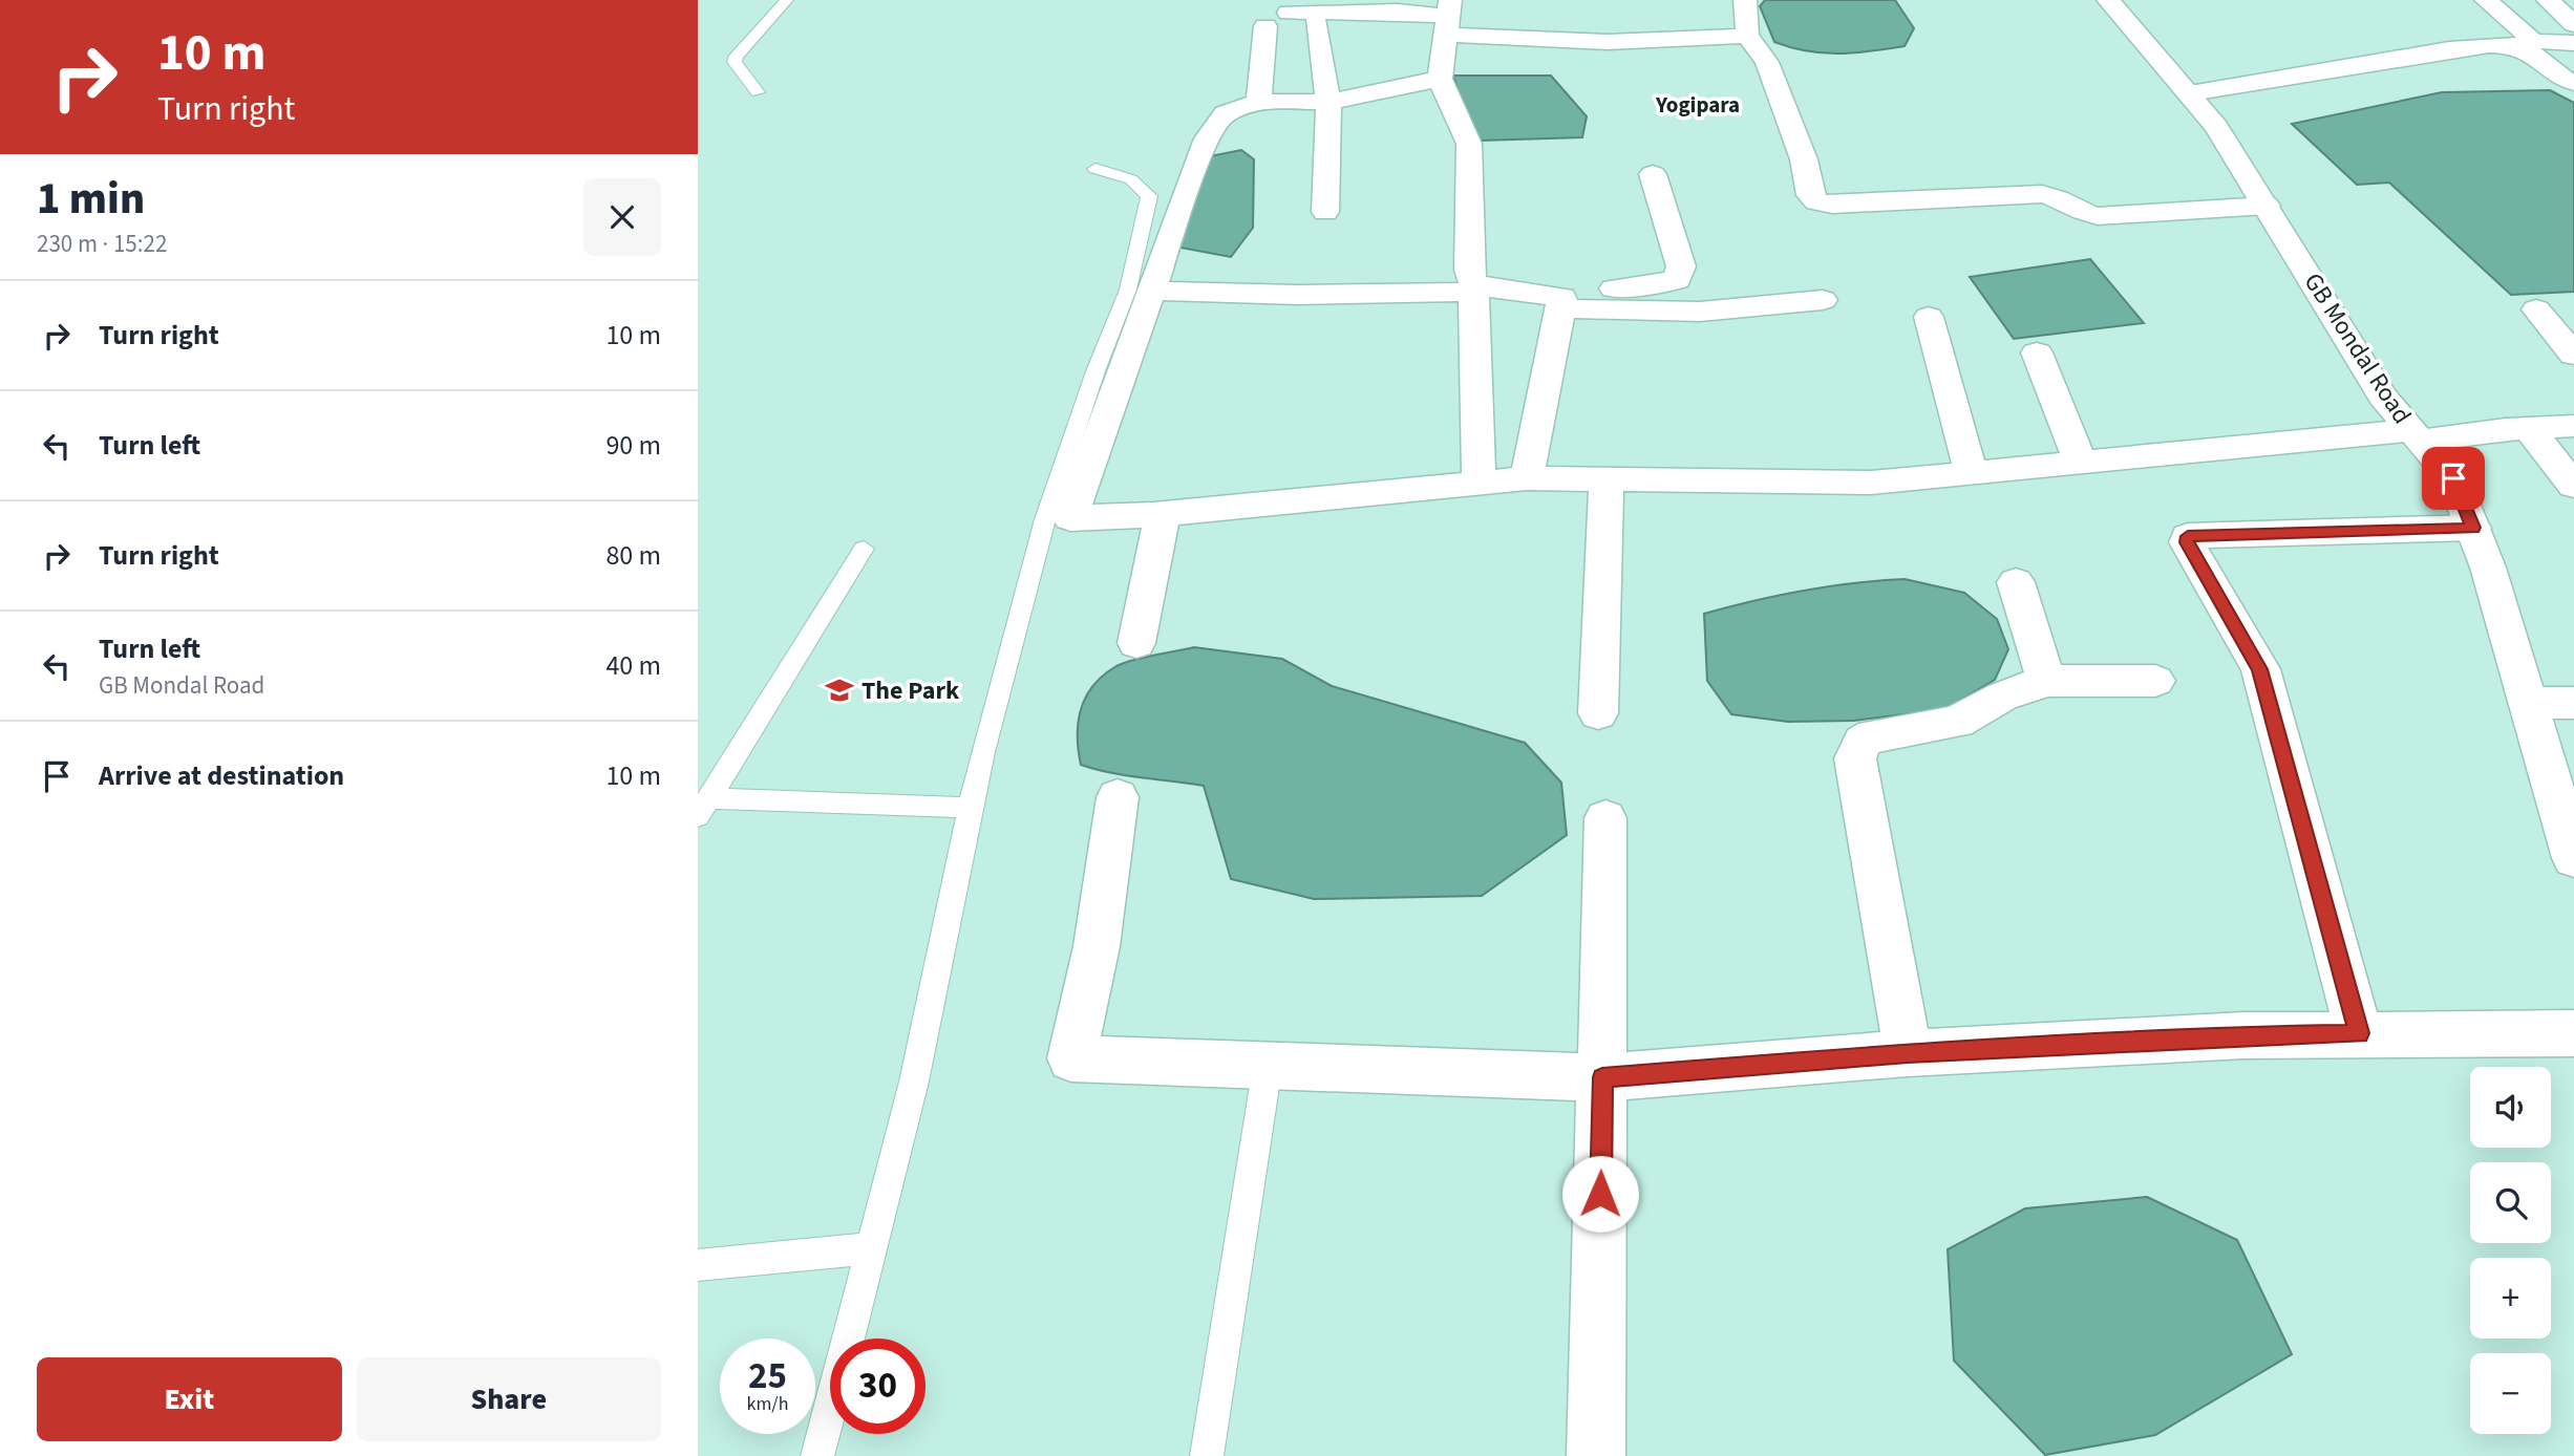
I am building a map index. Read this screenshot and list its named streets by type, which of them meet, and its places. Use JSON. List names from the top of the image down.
{
  "streets": {
    "street": ["GB Mondal Road"]
  },
  "districts": ["Yogipara"],
  "places": {
    "school or university": ["The Park"]
  },
  "page": {
    "turn": ["10 m", "Turn right"],
    "heading": ["1 min", "230 m · 15:22"],
    "list": [
      {
        "name": "Turn right",
        "value": "10 m"
      },
      {
        "name": "Turn left",
        "value": "90 m"
      },
      {
        "name": "Turn right",
        "value": "80 m"
      },
      {
        "name": "Turn left",
        "note": "GB Mondal Road",
        "value": "40 m"
      },
      {
        "name": "Arrive at destination",
        "value": "10 m"
      }
    ],
    "map_buttons": ["+", "−"],
    "speed": "25 km/h",
    "limit": "30",
    "buttons": ["Exit", "Share"]
  }
}
